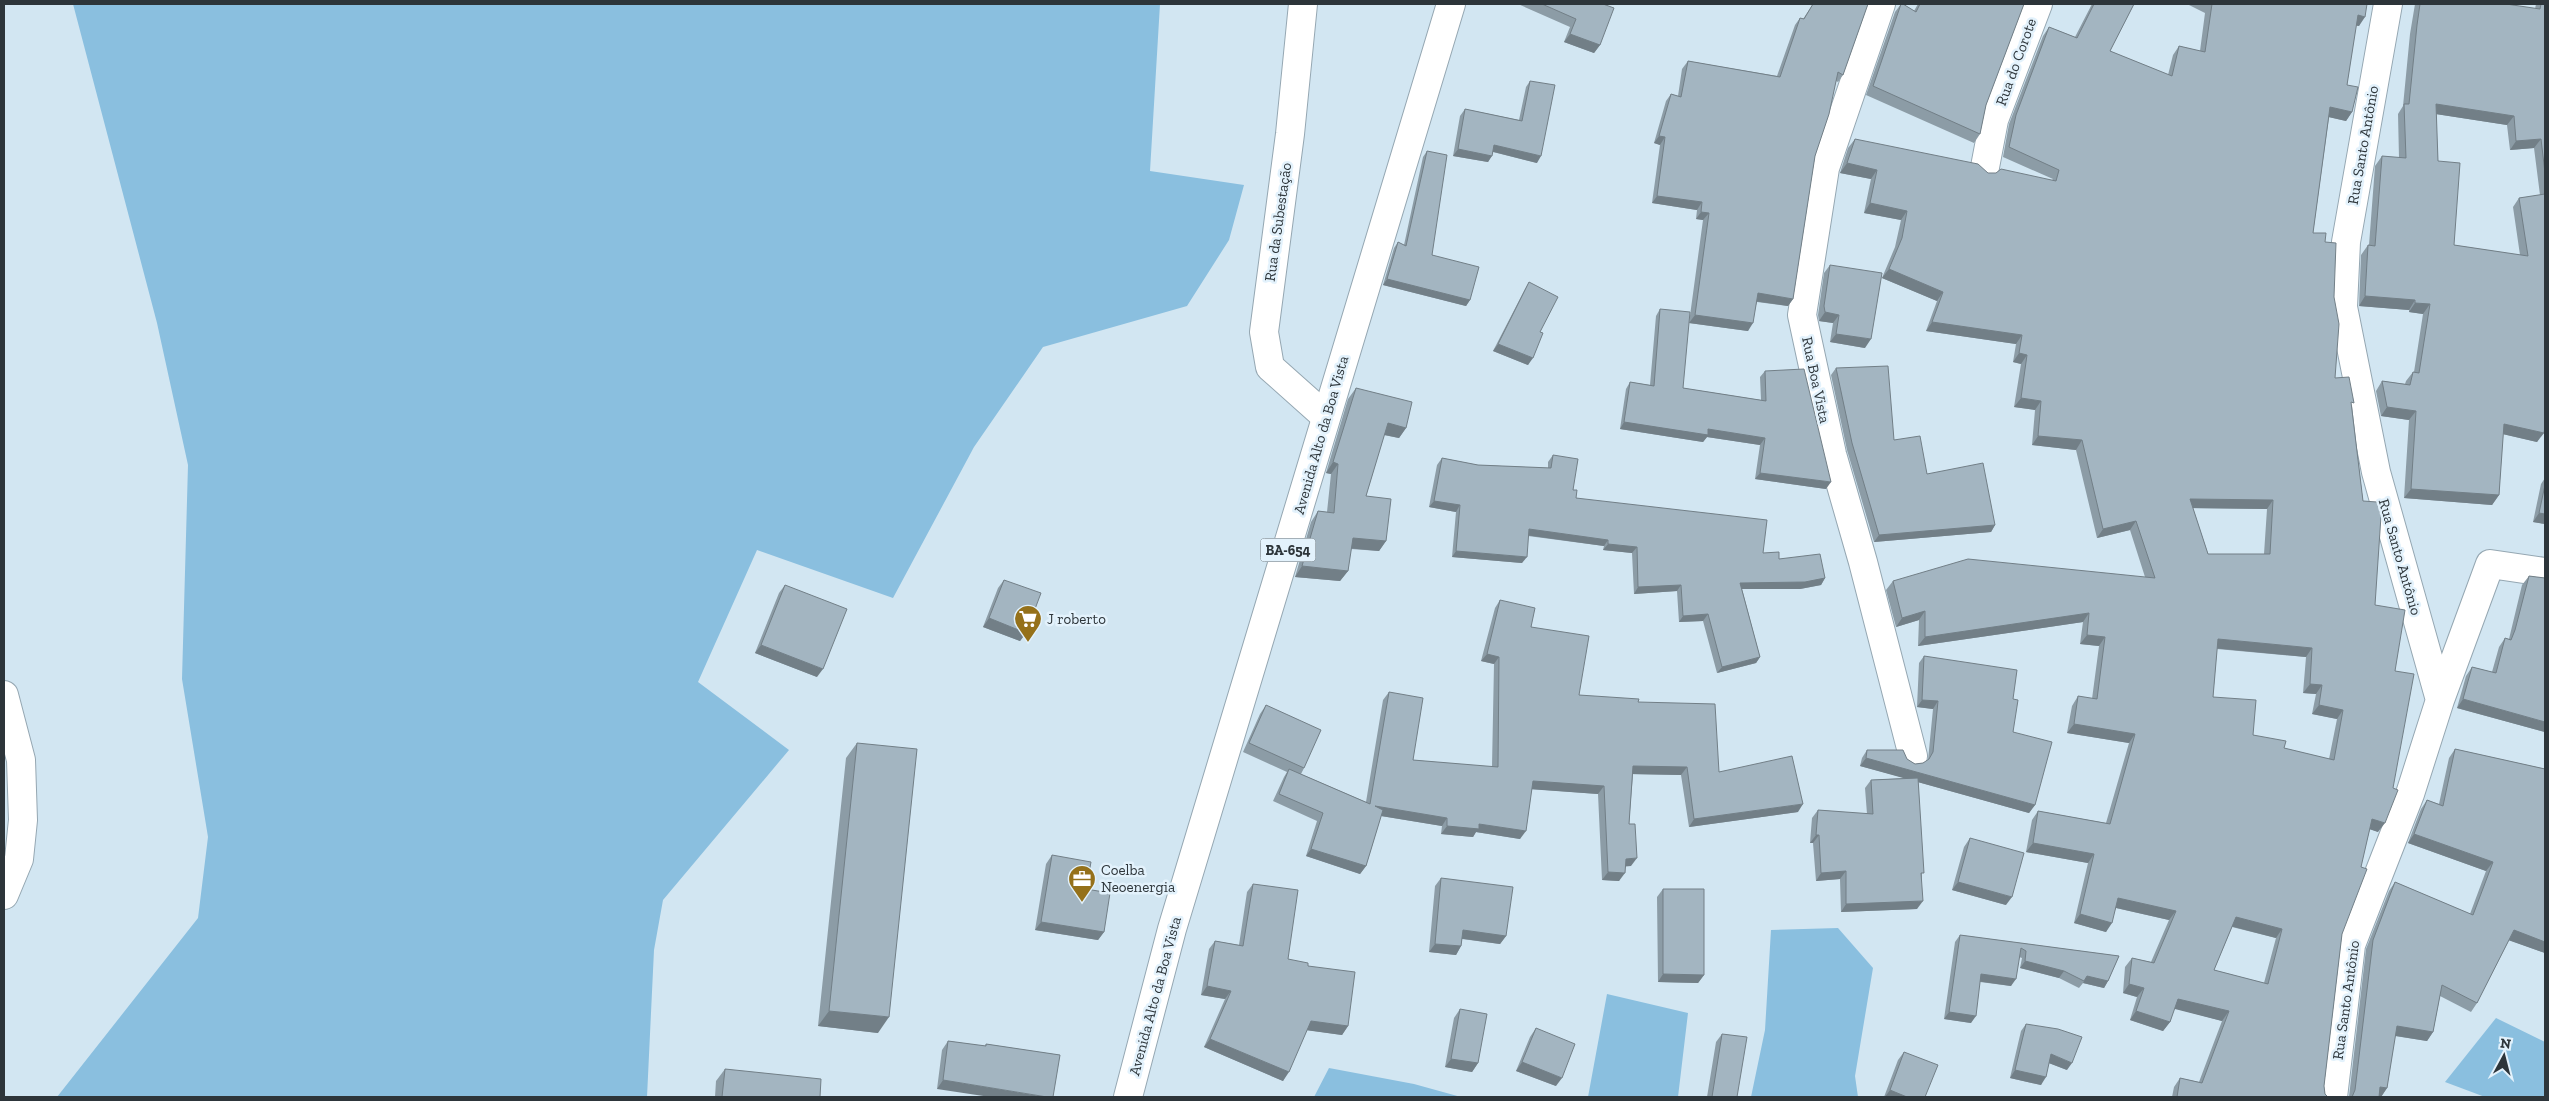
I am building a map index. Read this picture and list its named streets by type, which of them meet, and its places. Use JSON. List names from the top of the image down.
{
  "streets": {
    "street": [
      "Rua do Corote",
      "Rua Santo Antônio",
      "Rua da Subestação",
      "Rua Boa Vista",
      "Avenida Alto da Boa Vista",
      "BA-654"
    ]
  },
  "crossings": [
    ["Rua da Subestação", "Avenida Alto da Boa Vista"]
  ],
  "places": {
    "supermarket": ["J roberto"],
    "office": ["Coelba Neoenergia"]
  },
  "north": "top"
}
